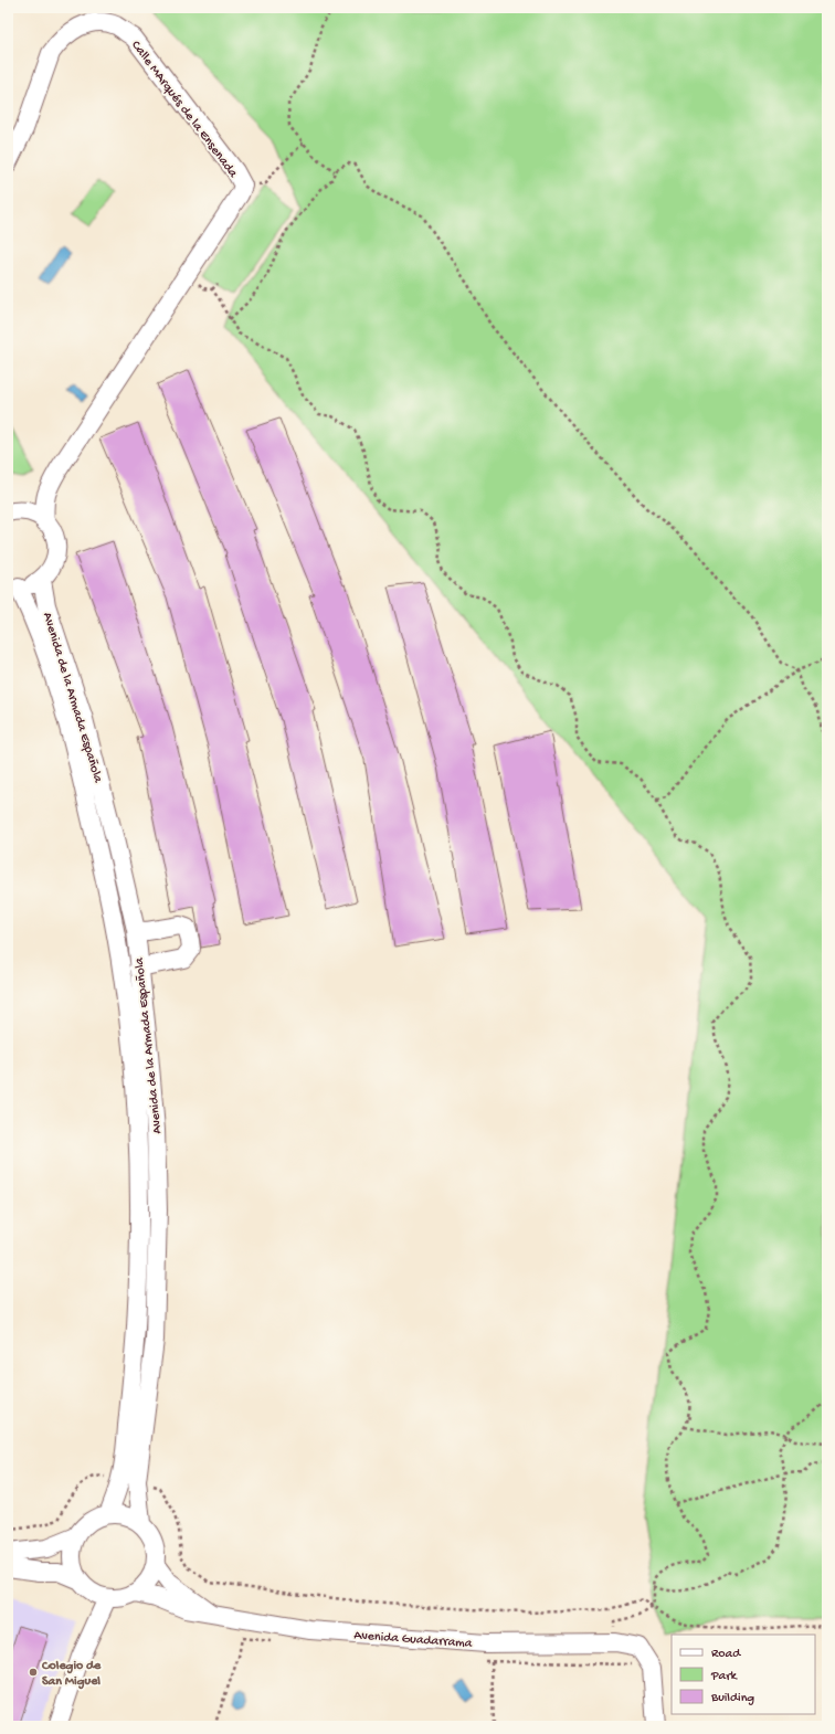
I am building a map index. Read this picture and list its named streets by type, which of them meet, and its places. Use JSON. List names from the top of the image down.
{
  "streets": {
    "street": ["Calle MArqués de la Ensenada", "Avenida de la Armada Española", "Avenida Guadarrama"]
  },
  "crossings": [
    ["Avenida de la Armada Española", "Avenida Guadarrama"]
  ],
  "places": ["Colegio de San Miguel"],
  "legend": ["Road", "Park", "Building"]
}
